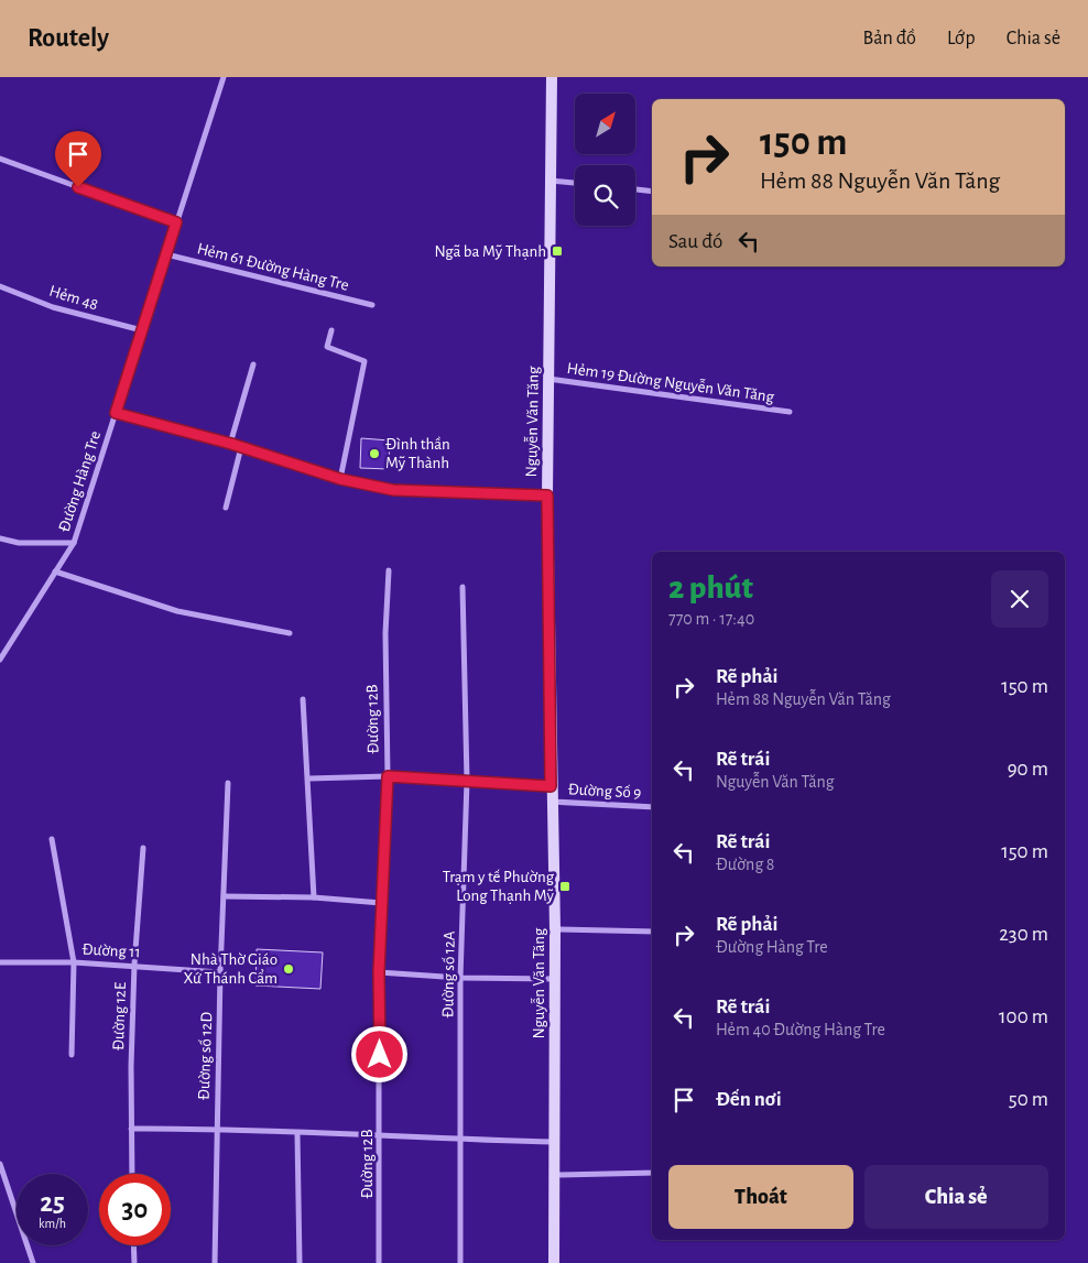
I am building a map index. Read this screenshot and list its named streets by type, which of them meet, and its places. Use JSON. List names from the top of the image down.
{
  "streets": {
    "main road": ["Nguyễn Văn Tăng"],
    "street": [
      "Hẻm 61 Đường Hàng Tre",
      "Hẻm 48",
      "Hẻm 19 Đường Nguyễn Văn Tăng",
      "Đường Hàng Tre",
      "Đường 12B",
      "Đường Số 9",
      "Đường 11",
      "Đường số 12A",
      "Đường 12E",
      "Đường số 12D"
    ]
  },
  "crossings": [
    ["Hẻm 61 Đường Hàng Tre", "Đường Hàng Tre"],
    ["Hẻm 48", "Đường Hàng Tre"],
    ["Hẻm 19 Đường Nguyễn Văn Tăng", "Nguyễn Văn Tăng"],
    ["Nguyễn Văn Tăng", "Đường Số 9"],
    ["Đường 11", "Đường 12E"],
    ["Đường 11", "Đường số 12D"]
  ],
  "places": {
    "transit": ["Ngã ba Mỹ Thạnh", "Trạm y tế Phường Long Thạnh Mỹ"],
    "other": ["Đình thần Mỹ Thành", "Nhà Thờ Giáo Xứ Thánh Cẩm"]
  },
  "north": "top right",
  "page": {
    "header": "Routely",
    "nav": ["Bản đồ", "Lớp", "Chia sẻ"],
    "turn": ["150 m", "Hẻm 88 Nguyễn Văn Tăng"],
    "then": "Sau đó",
    "heading": ["2 phút", "770 m · 17:40"],
    "list": [
      {
        "name": "Rẽ phải",
        "note": "Hẻm 88 Nguyễn Văn Tăng",
        "value": "150 m"
      },
      {
        "name": "Rẽ trái",
        "note": "Nguyễn Văn Tăng",
        "value": "90 m"
      },
      {
        "name": "Rẽ trái",
        "note": "Đường 8",
        "value": "150 m"
      },
      {
        "name": "Rẽ phải",
        "note": "Đường Hàng Tre",
        "value": "230 m"
      },
      {
        "name": "Rẽ trái",
        "note": "Hẻm 40 Đường Hàng Tre",
        "value": "100 m"
      },
      {
        "name": "Đến nơi",
        "value": "50 m"
      }
    ],
    "buttons": ["Thoát", "Chia sẻ"],
    "speed": "25 km/h",
    "limit": "30"
  }
}
